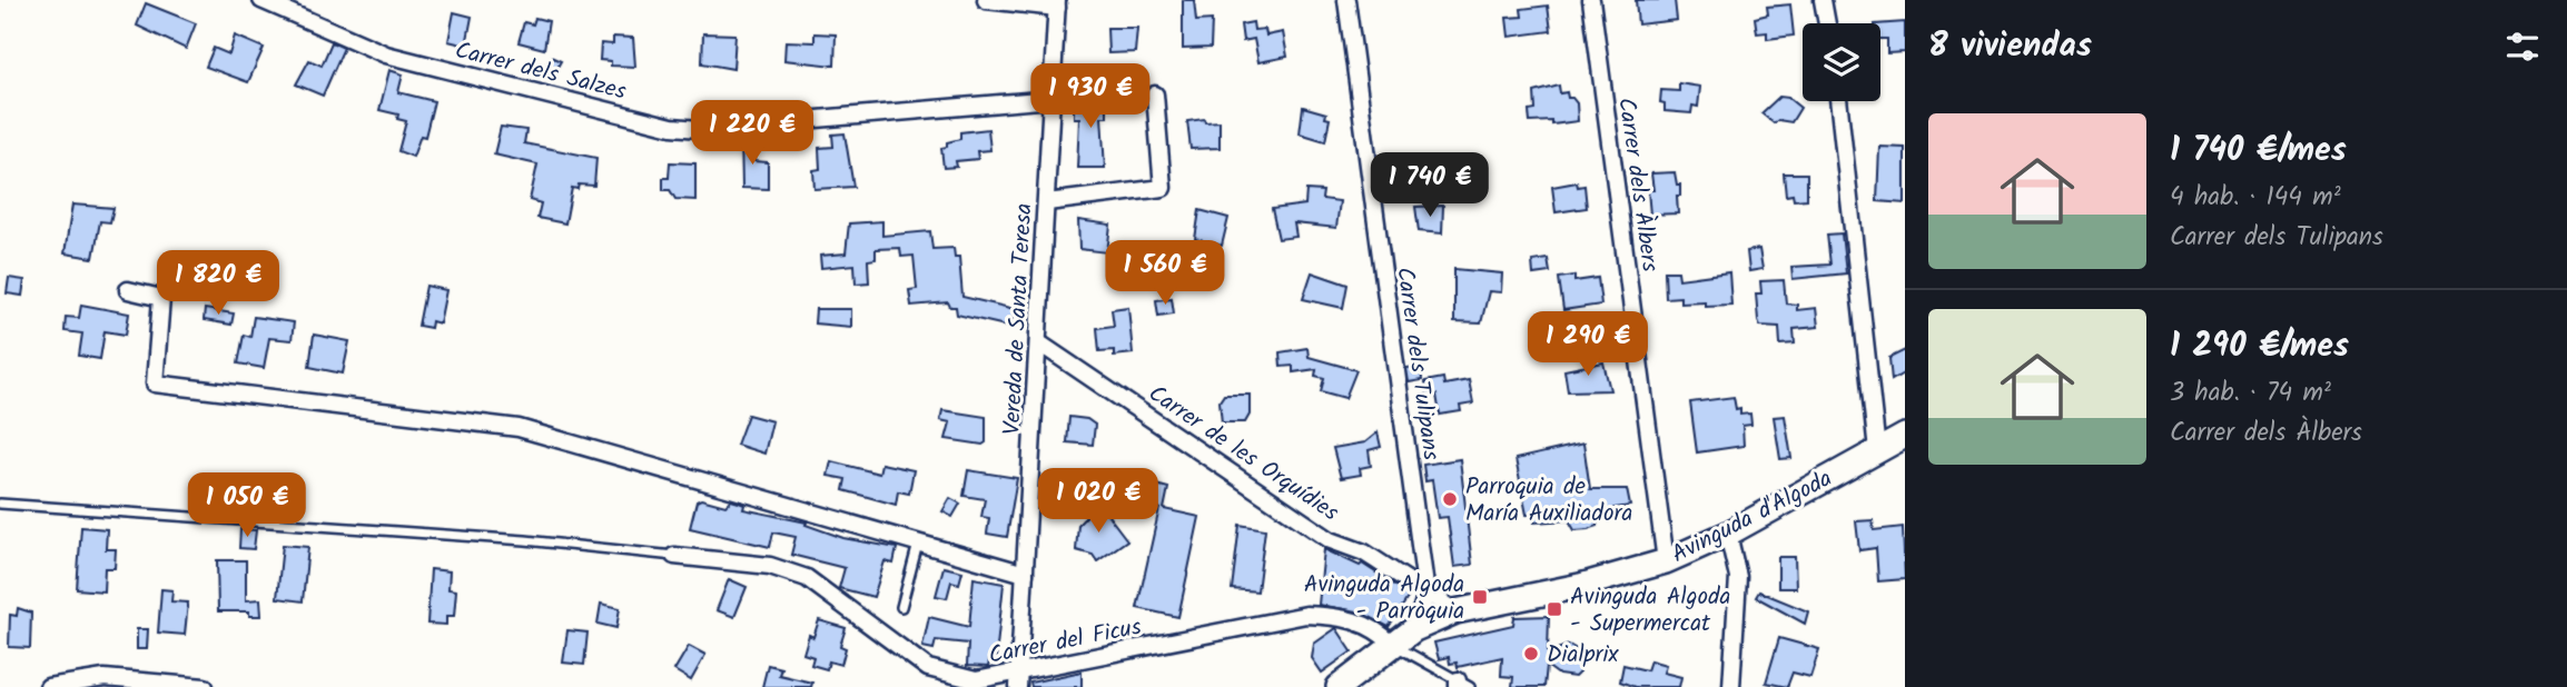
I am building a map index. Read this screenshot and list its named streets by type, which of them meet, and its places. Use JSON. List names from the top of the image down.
{
  "streets": {
    "street": [
      "Carrer dels Salzes",
      "Carrer dels Àlbers",
      "Vereda de Santa Teresa",
      "Carrer dels Tulipans",
      "Carrer de les Orquídies",
      "Avinguda d'Algoda",
      "Carrer del Ficus"
    ]
  },
  "crossings": [
    ["Carrer dels Salzes", "Vereda de Santa Teresa"],
    ["Carrer dels Àlbers", "Avinguda d'Algoda"],
    ["Vereda de Santa Teresa", "Carrer de les Orquídies"],
    ["Vereda de Santa Teresa", "Carrer del Ficus"],
    ["Carrer dels Tulipans", "Carrer de les Orquídies"],
    ["Carrer dels Tulipans", "Avinguda d'Algoda"],
    ["Avinguda d'Algoda", "Carrer del Ficus"]
  ],
  "places": {
    "other": ["Parroquia de María Auxiliadora", "Dialprix"],
    "transit": ["Avinguda Algoda - Parròquia", "Avinguda Algoda - Supermercat"]
  },
  "page": {
    "heading": "8 viviendas",
    "price": [
      "1 930 €",
      "1 220 €",
      "1 740 €",
      "1 560 €",
      "1 820 €",
      "1 290 €",
      "1 020 €",
      "1 050 €"
    ],
    "list": [
      {
        "name": "1 740 €/mes",
        "note": "4 hab. · 144 m² · Carrer dels Tulipans"
      },
      {
        "name": "1 290 €/mes",
        "note": "3 hab. · 74 m² · Carrer dels Àlbers"
      }
    ]
  }
}
